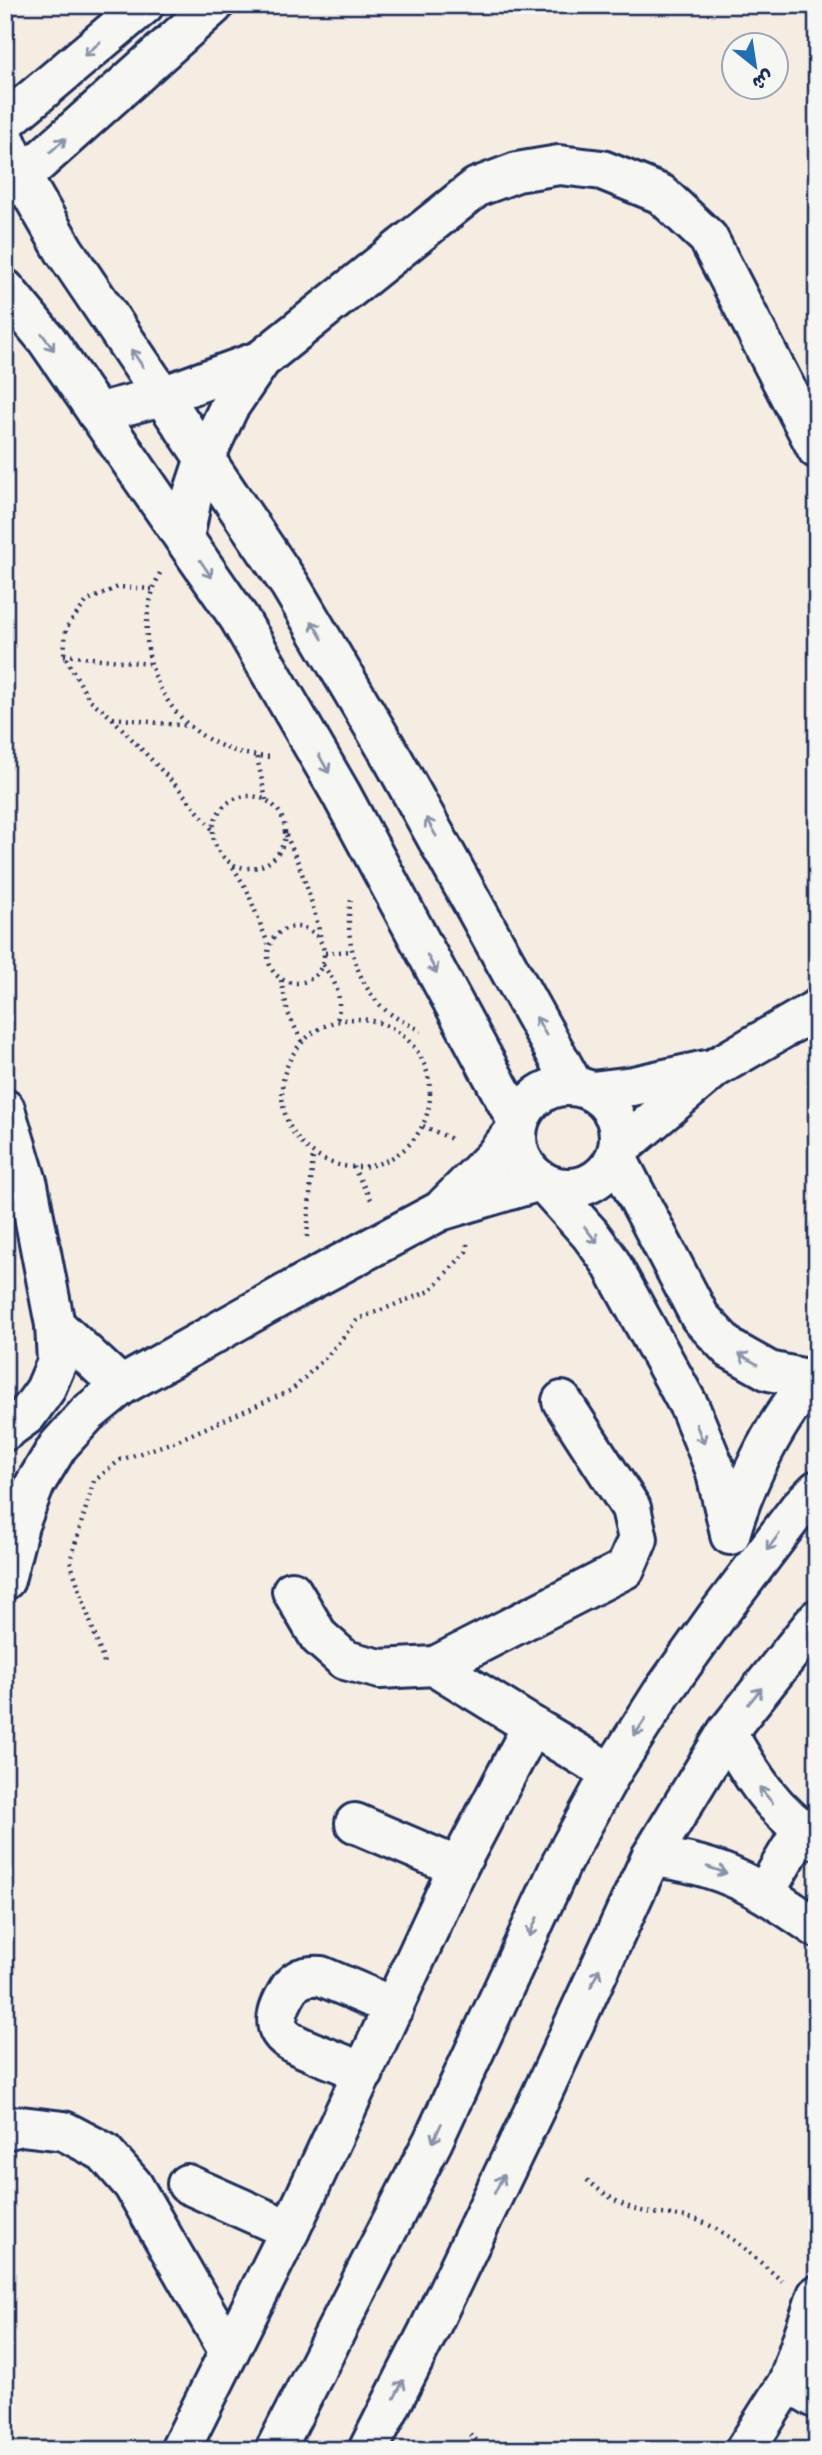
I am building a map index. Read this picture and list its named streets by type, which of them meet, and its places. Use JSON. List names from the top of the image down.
{
  "north": "bottom right"
}
